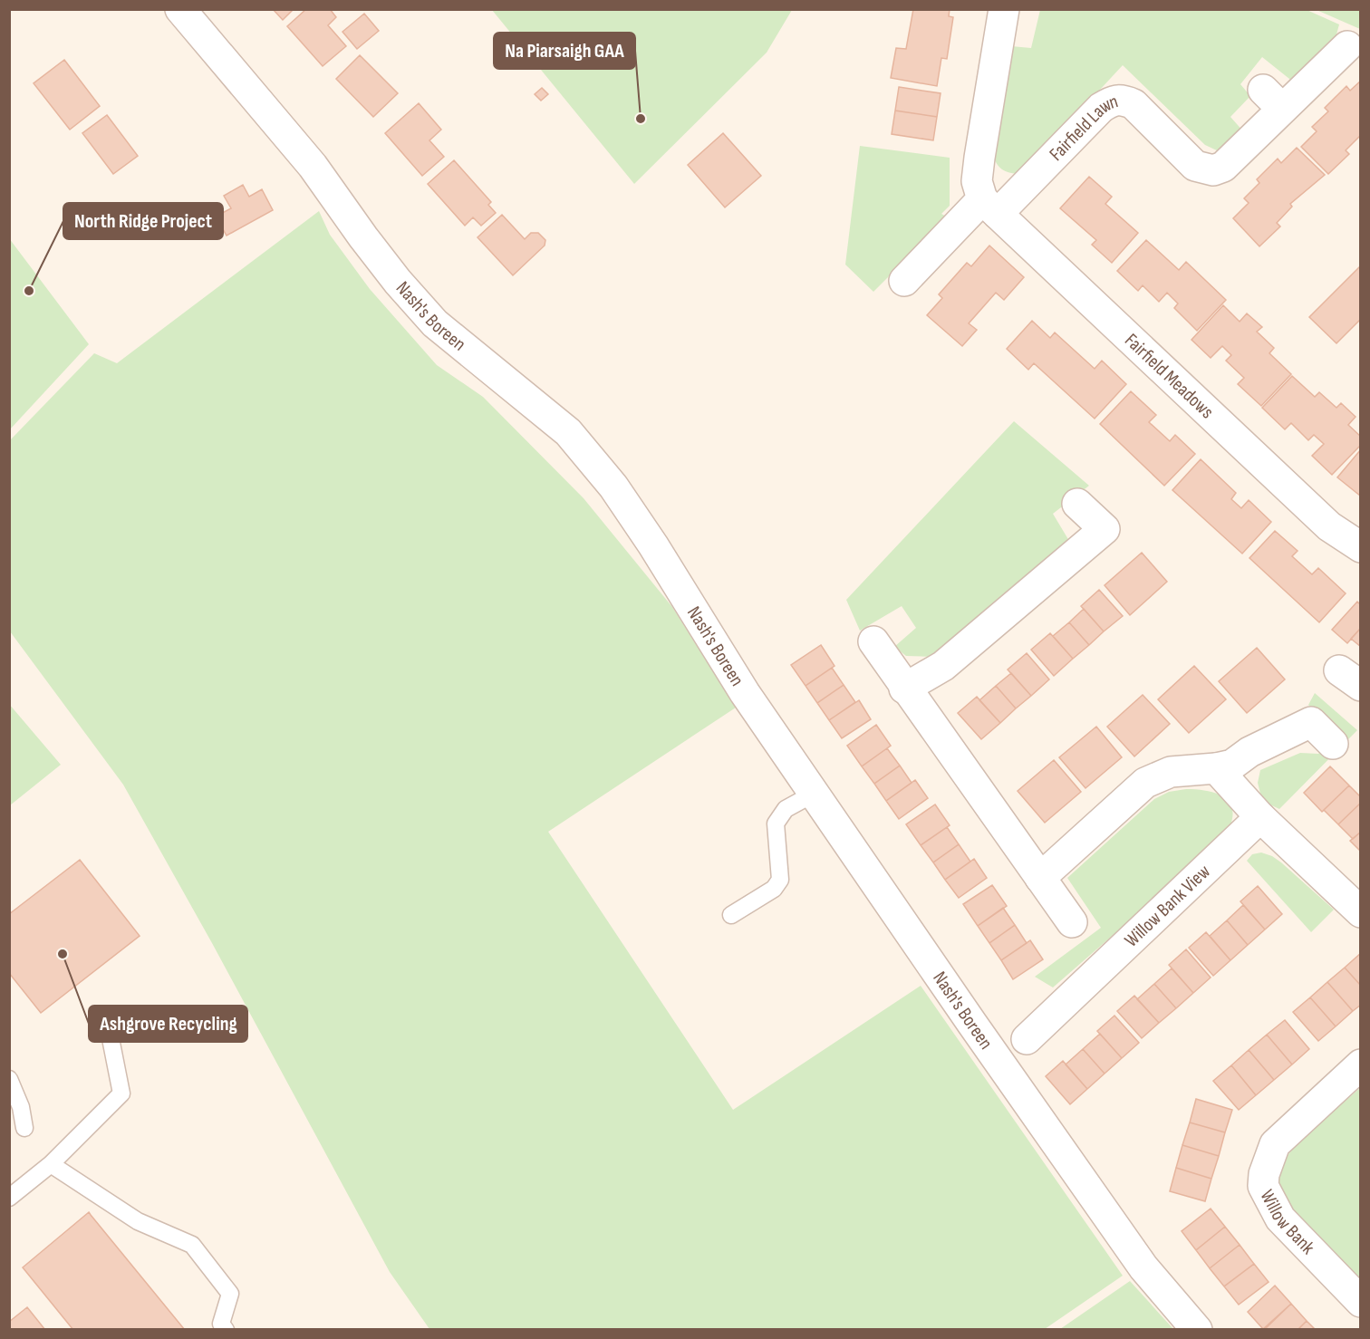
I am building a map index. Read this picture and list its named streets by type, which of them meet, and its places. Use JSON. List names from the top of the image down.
{
  "streets": {
    "street": [
      "Fairfield Lawn",
      "Nash's Boreen",
      "Fairfield Meadows",
      "Willow Bank View",
      "Willow Bank"
    ]
  },
  "crossings": [
    ["Fairfield Lawn", "Fairfield Meadows"]
  ],
  "places": ["Na Piarsaigh GAA", "North Ridge Project", "Ashgrove Recycling"]
}
